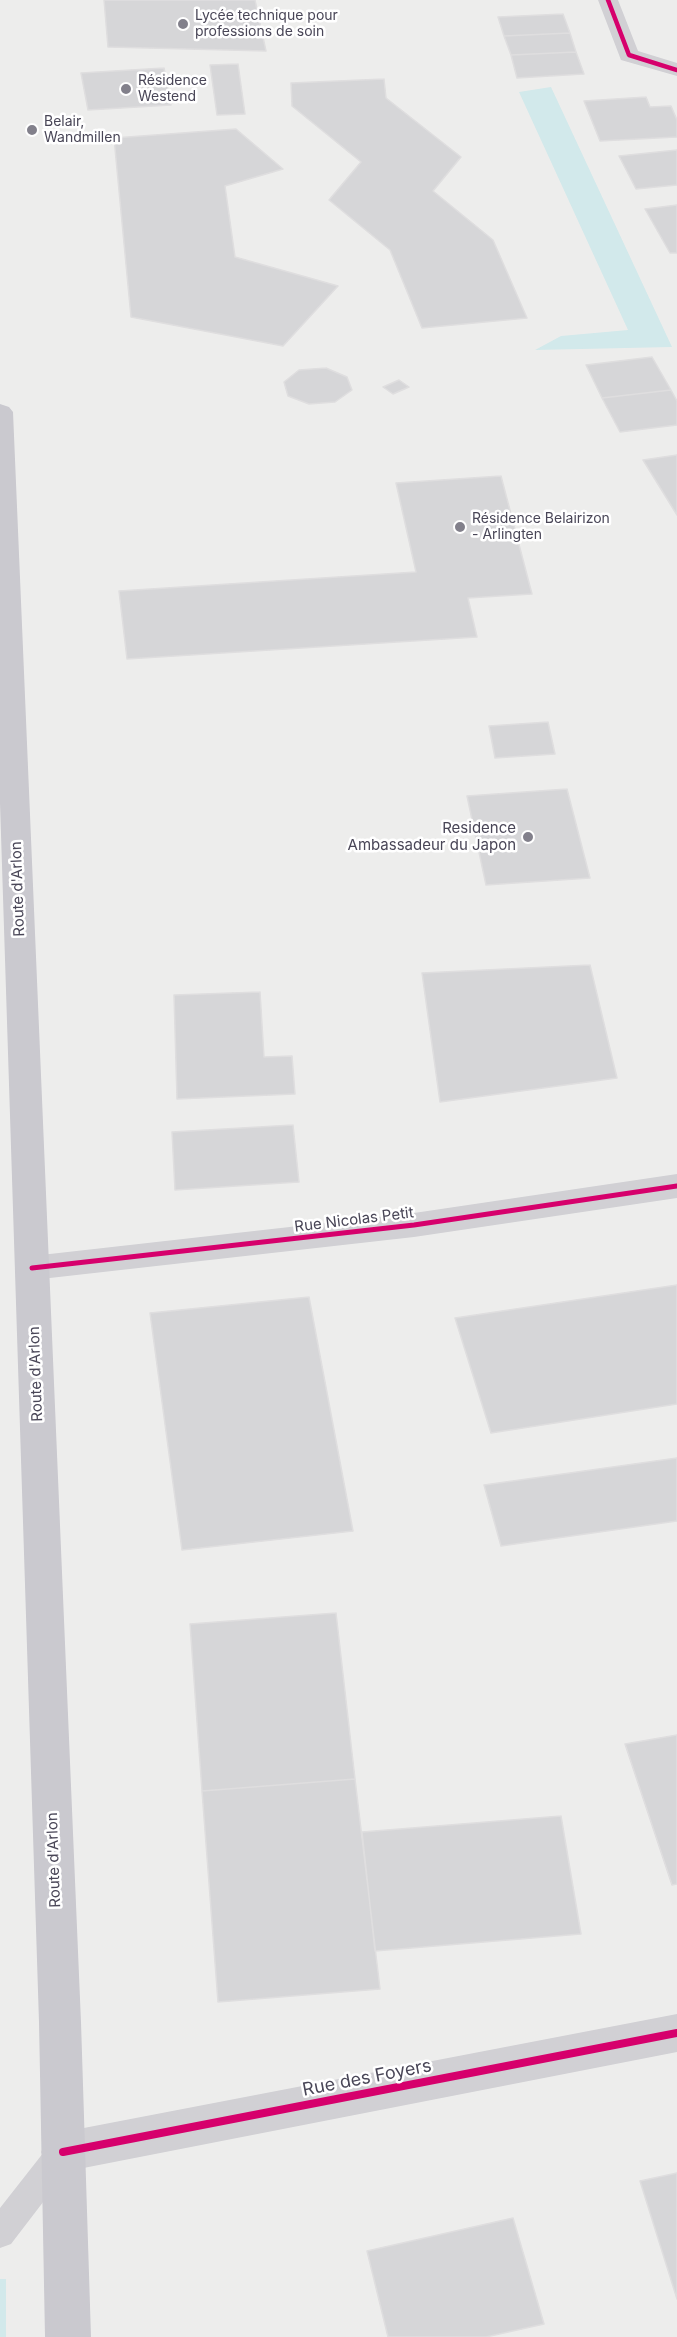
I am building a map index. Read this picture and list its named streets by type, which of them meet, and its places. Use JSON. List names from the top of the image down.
{
  "streets": {
    "main road": ["Route d'Arlon"],
    "street": ["Rue Nicolas Petit", "Rue des Foyers"]
  },
  "crossings": [
    ["Route d'Arlon", "Rue Nicolas Petit"],
    ["Route d'Arlon", "Rue des Foyers"]
  ],
  "places": [
    "Lycée technique pour professions de soin",
    "Résidence Westend",
    "Belair, Wandmillen",
    "Résidence Belairizon - Arlingten",
    "Residence Ambassadeur du Japon"
  ]
}
